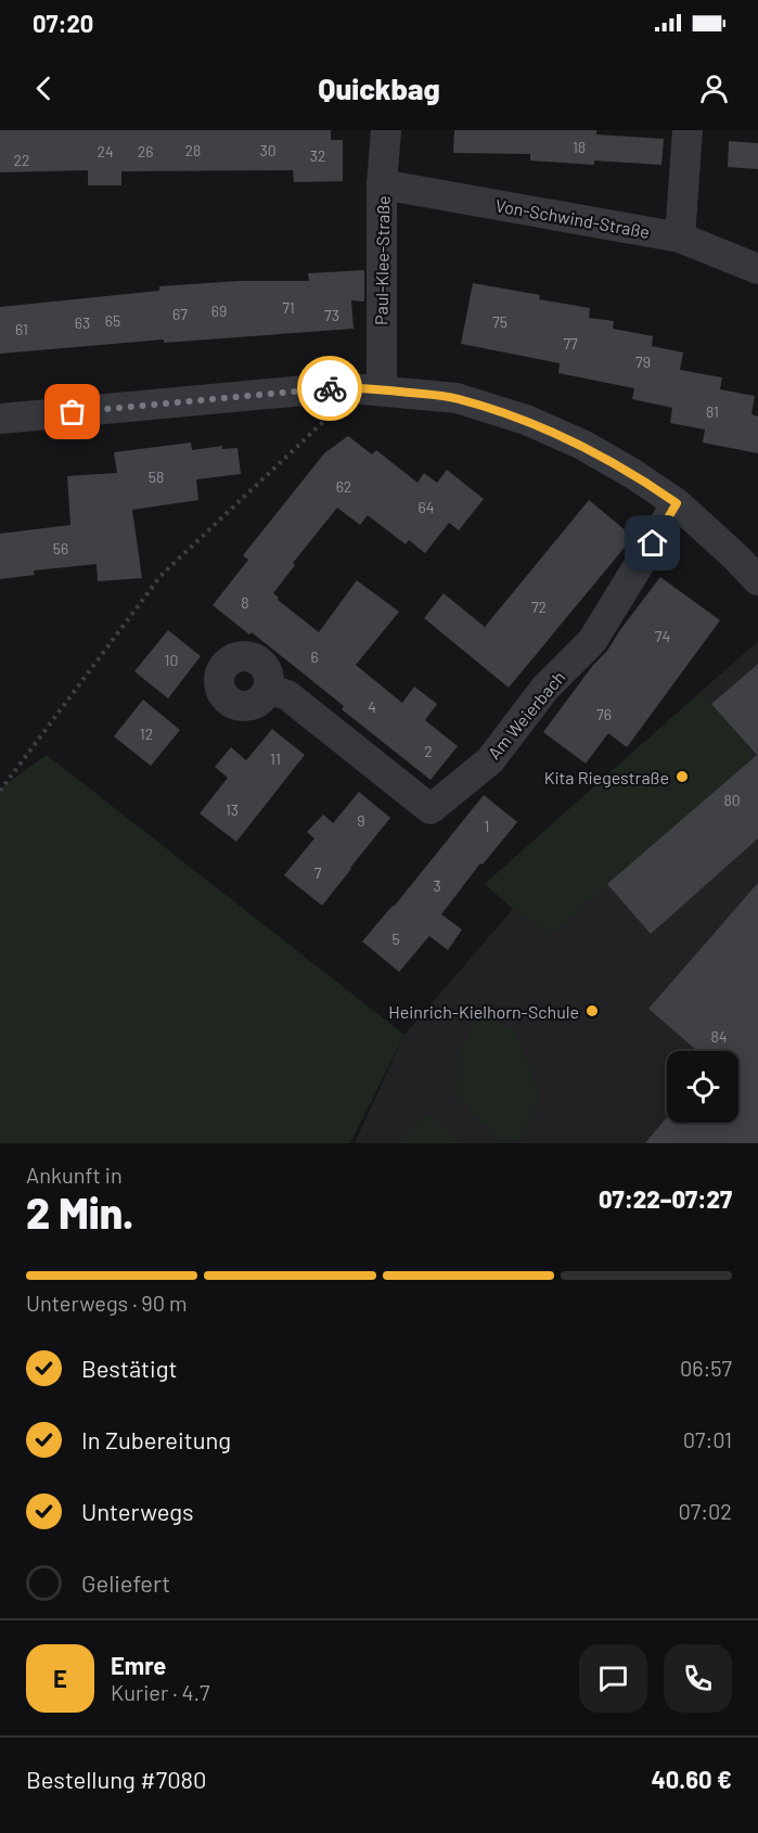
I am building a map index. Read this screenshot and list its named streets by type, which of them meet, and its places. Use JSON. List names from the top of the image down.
{
  "streets": {
    "street": ["Von-Schwind-Straße", "Paul-Klee-Straße", "Am Weierbach"]
  },
  "crossings": [
    ["Von-Schwind-Straße", "Paul-Klee-Straße"]
  ],
  "places": ["Kita Riegestraße", "Heinrich-Kielhorn-Schule"],
  "house_numbers": [
    "18",
    "28",
    "30",
    "24",
    "26",
    "32",
    "22",
    "71",
    "69",
    "67",
    "73",
    "65",
    "75",
    "63",
    "61",
    "77",
    "79",
    "81",
    "58",
    "62",
    "64",
    "56",
    "8",
    "72",
    "74",
    "6",
    "10",
    "4",
    "76",
    "12",
    "2",
    "11",
    "80",
    "13",
    "9",
    "1",
    "7",
    "3",
    "5",
    "84"
  ],
  "page": {
    "status": "07:20",
    "header": "Quickbag",
    "heading": ["2 Min.", "Ankunft in", "07:22–07:27"],
    "panel": [
      "Emre",
      "Kurier · 4.7",
      "Bestellung #7080",
      "40.60 €"
    ],
    "bar": "Unterwegs · 90 m",
    "list": [
      ["Bestätigt", "06:57"],
      ["In Zubereitung", "07:01"],
      ["Unterwegs", "07:02"],
      "Geliefert"
    ],
    "round": "E"
  }
}
